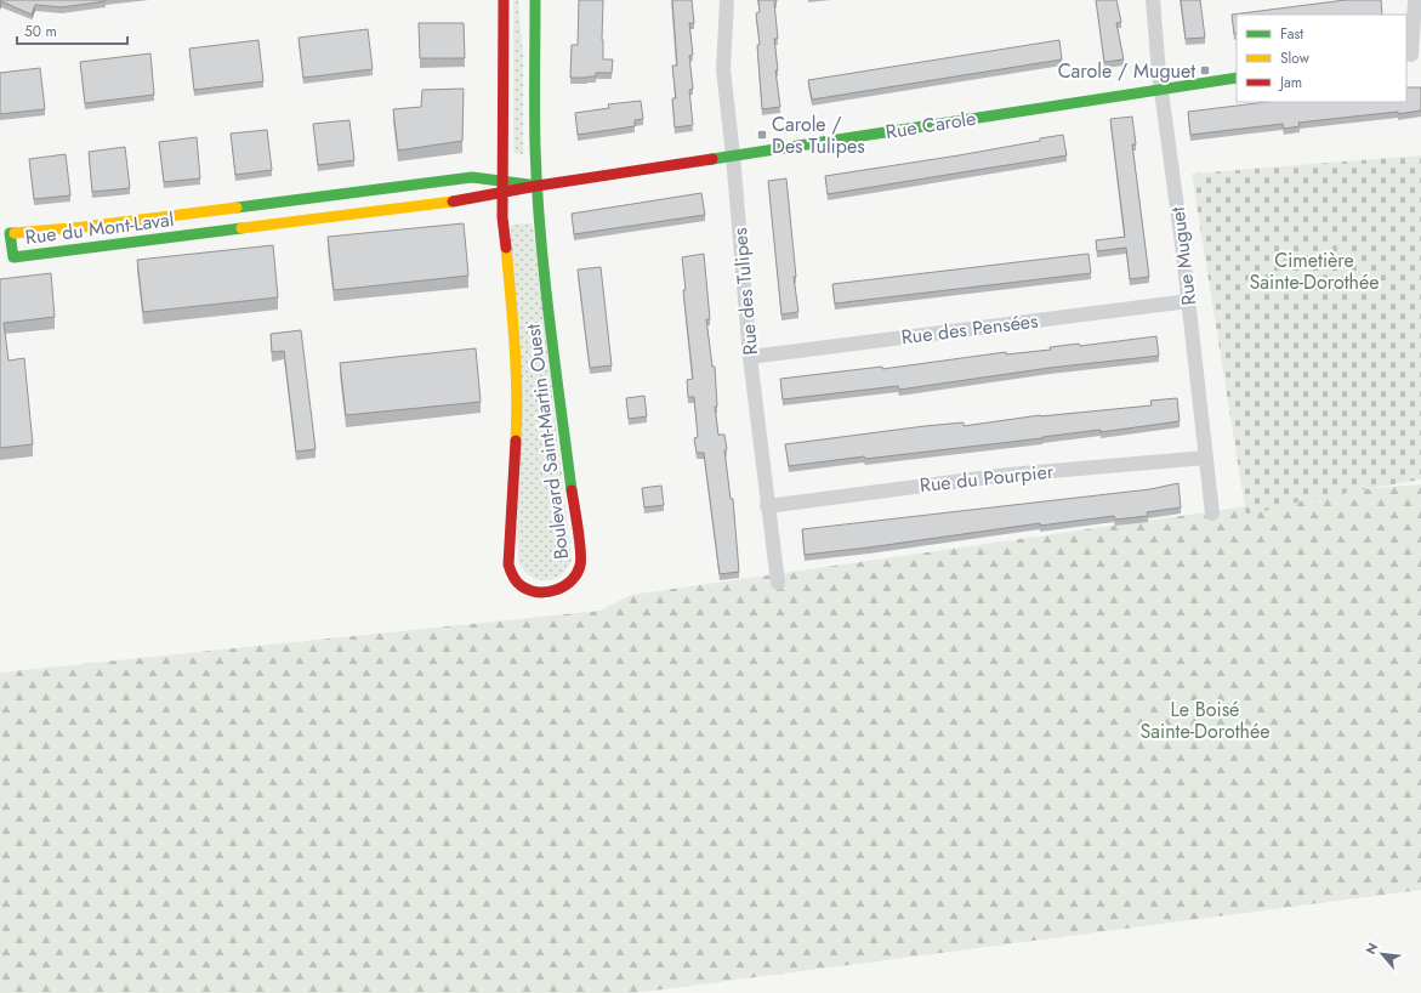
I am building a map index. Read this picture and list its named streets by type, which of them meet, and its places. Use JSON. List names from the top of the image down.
{
  "streets": {
    "street": [
      "Rue Carole",
      "Rue du Mont-Laval",
      "Rue Muguet",
      "Rue des Tulipes",
      "Rue des Pensées",
      "Boulevard Saint-Martin Ouest",
      "Rue du Pourpier"
    ]
  },
  "crossings": [
    ["Rue Carole", "Rue du Mont-Laval"],
    ["Rue Carole", "Rue Muguet"],
    ["Rue Carole", "Rue des Tulipes"],
    ["Rue Carole", "Boulevard Saint-Martin Ouest"],
    ["Rue du Mont-Laval", "Boulevard Saint-Martin Ouest"],
    ["Rue Muguet", "Rue des Pensées"],
    ["Rue Muguet", "Rue du Pourpier"],
    ["Rue des Tulipes", "Rue des Pensées"],
    ["Rue des Tulipes", "Rue du Pourpier"]
  ],
  "parks": ["Cimetière Sainte-Dorothée", "Le Boisé Sainte-Dorothée"],
  "places": {
    "transit": ["Carole / Muguet", "Carole / Des Tulipes"]
  },
  "legend": ["Fast", "Slow", "Jam"],
  "scale_bar": "50 m",
  "north": "top left"
}
